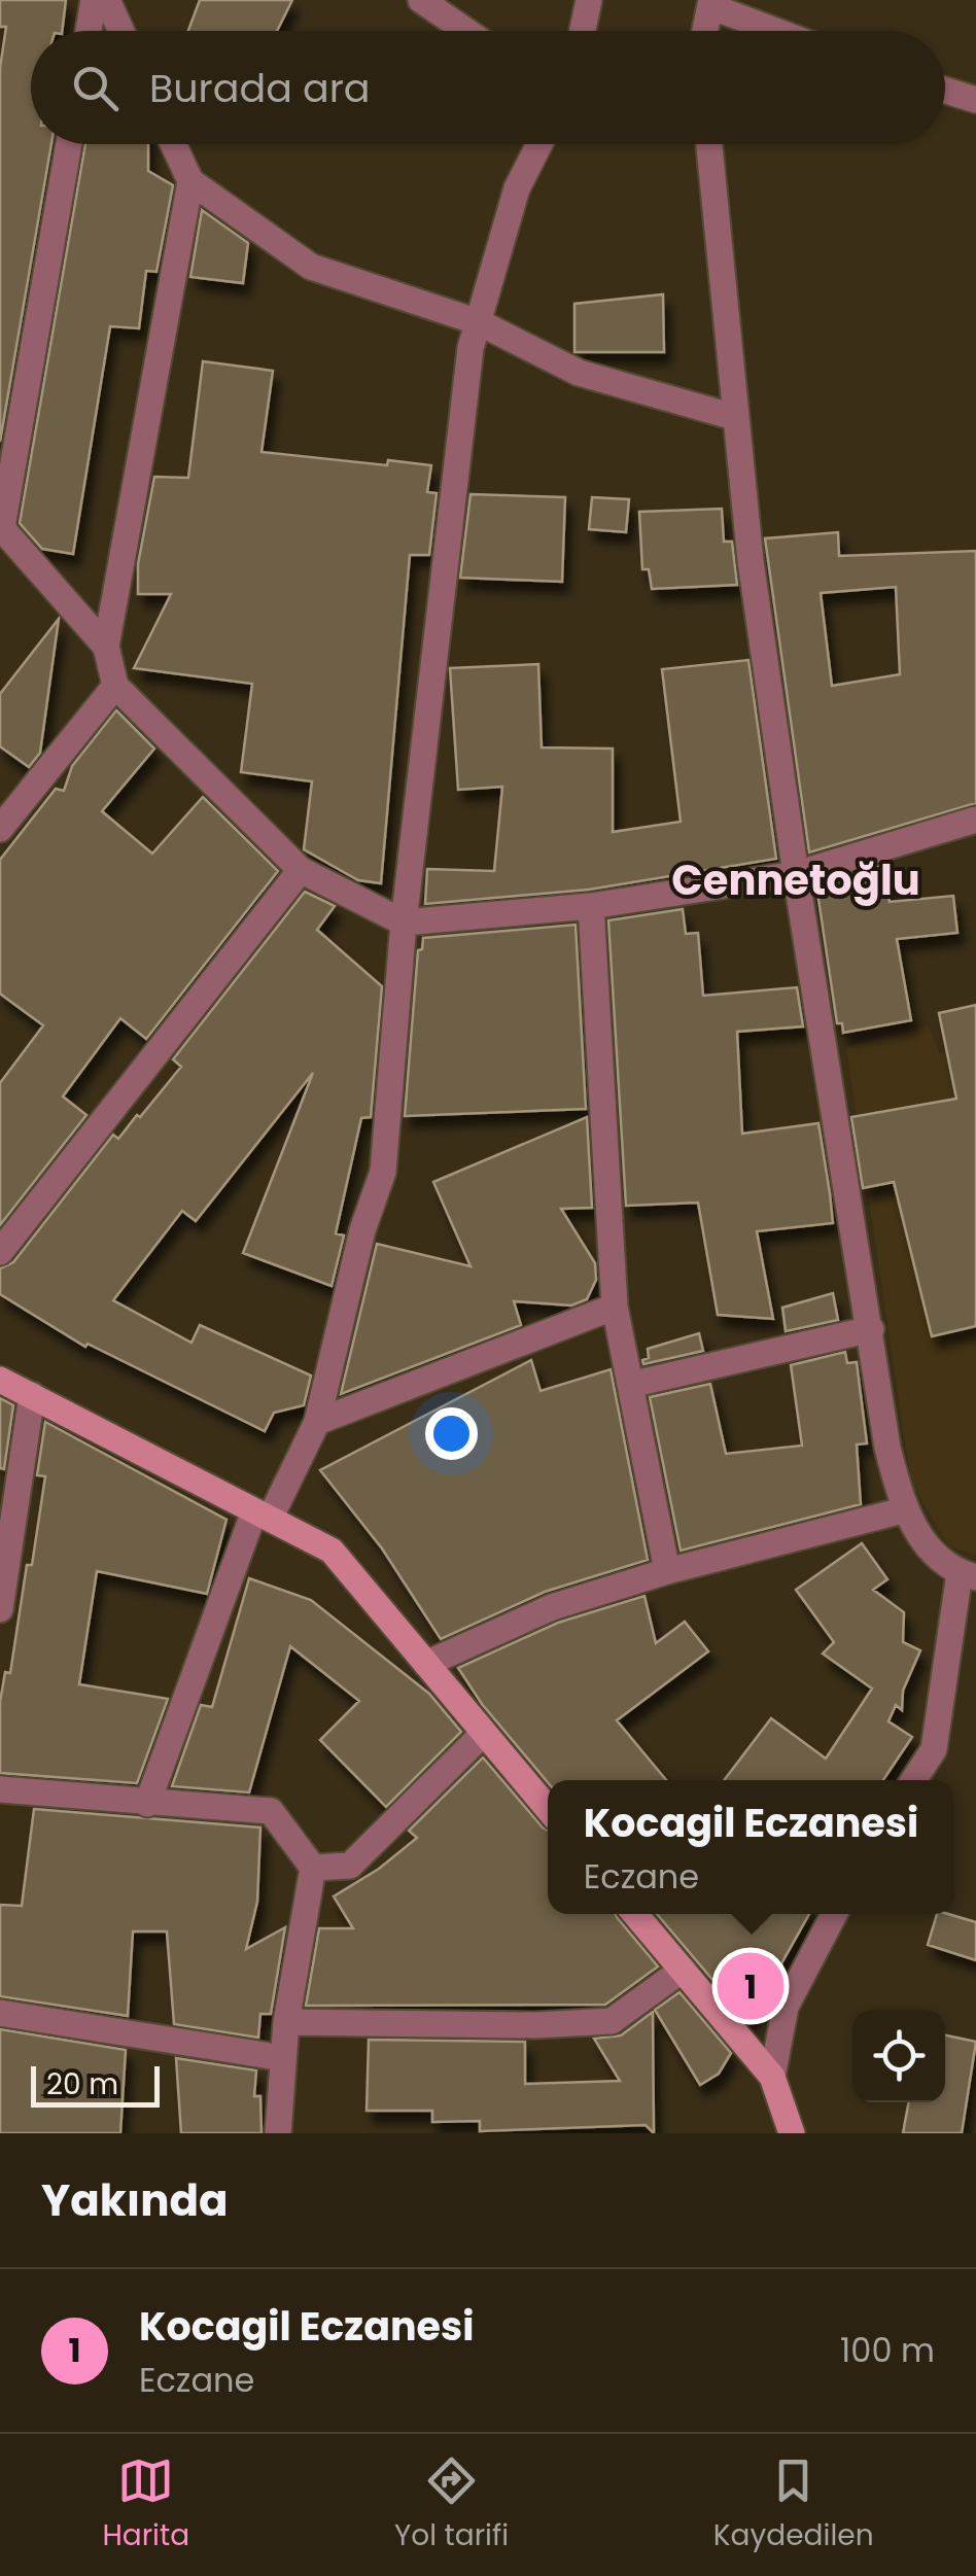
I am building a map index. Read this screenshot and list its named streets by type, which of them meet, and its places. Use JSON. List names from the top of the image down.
{
  "districts": ["Cennetoğlu"],
  "scale_bar": "20 m",
  "page": {
    "search": "Burada ara",
    "popup": ["Kocagil Eczanesi", "Eczane"],
    "pins": "1",
    "scale": "20 m",
    "heading": "Yakında",
    "list": [
      {
        "mark": "1",
        "name": "Kocagil Eczanesi",
        "note": "Eczane",
        "value": "100 m"
      }
    ],
    "nav": ["Harita", "Yol tarifi", "Kaydedilen"]
  }
}
